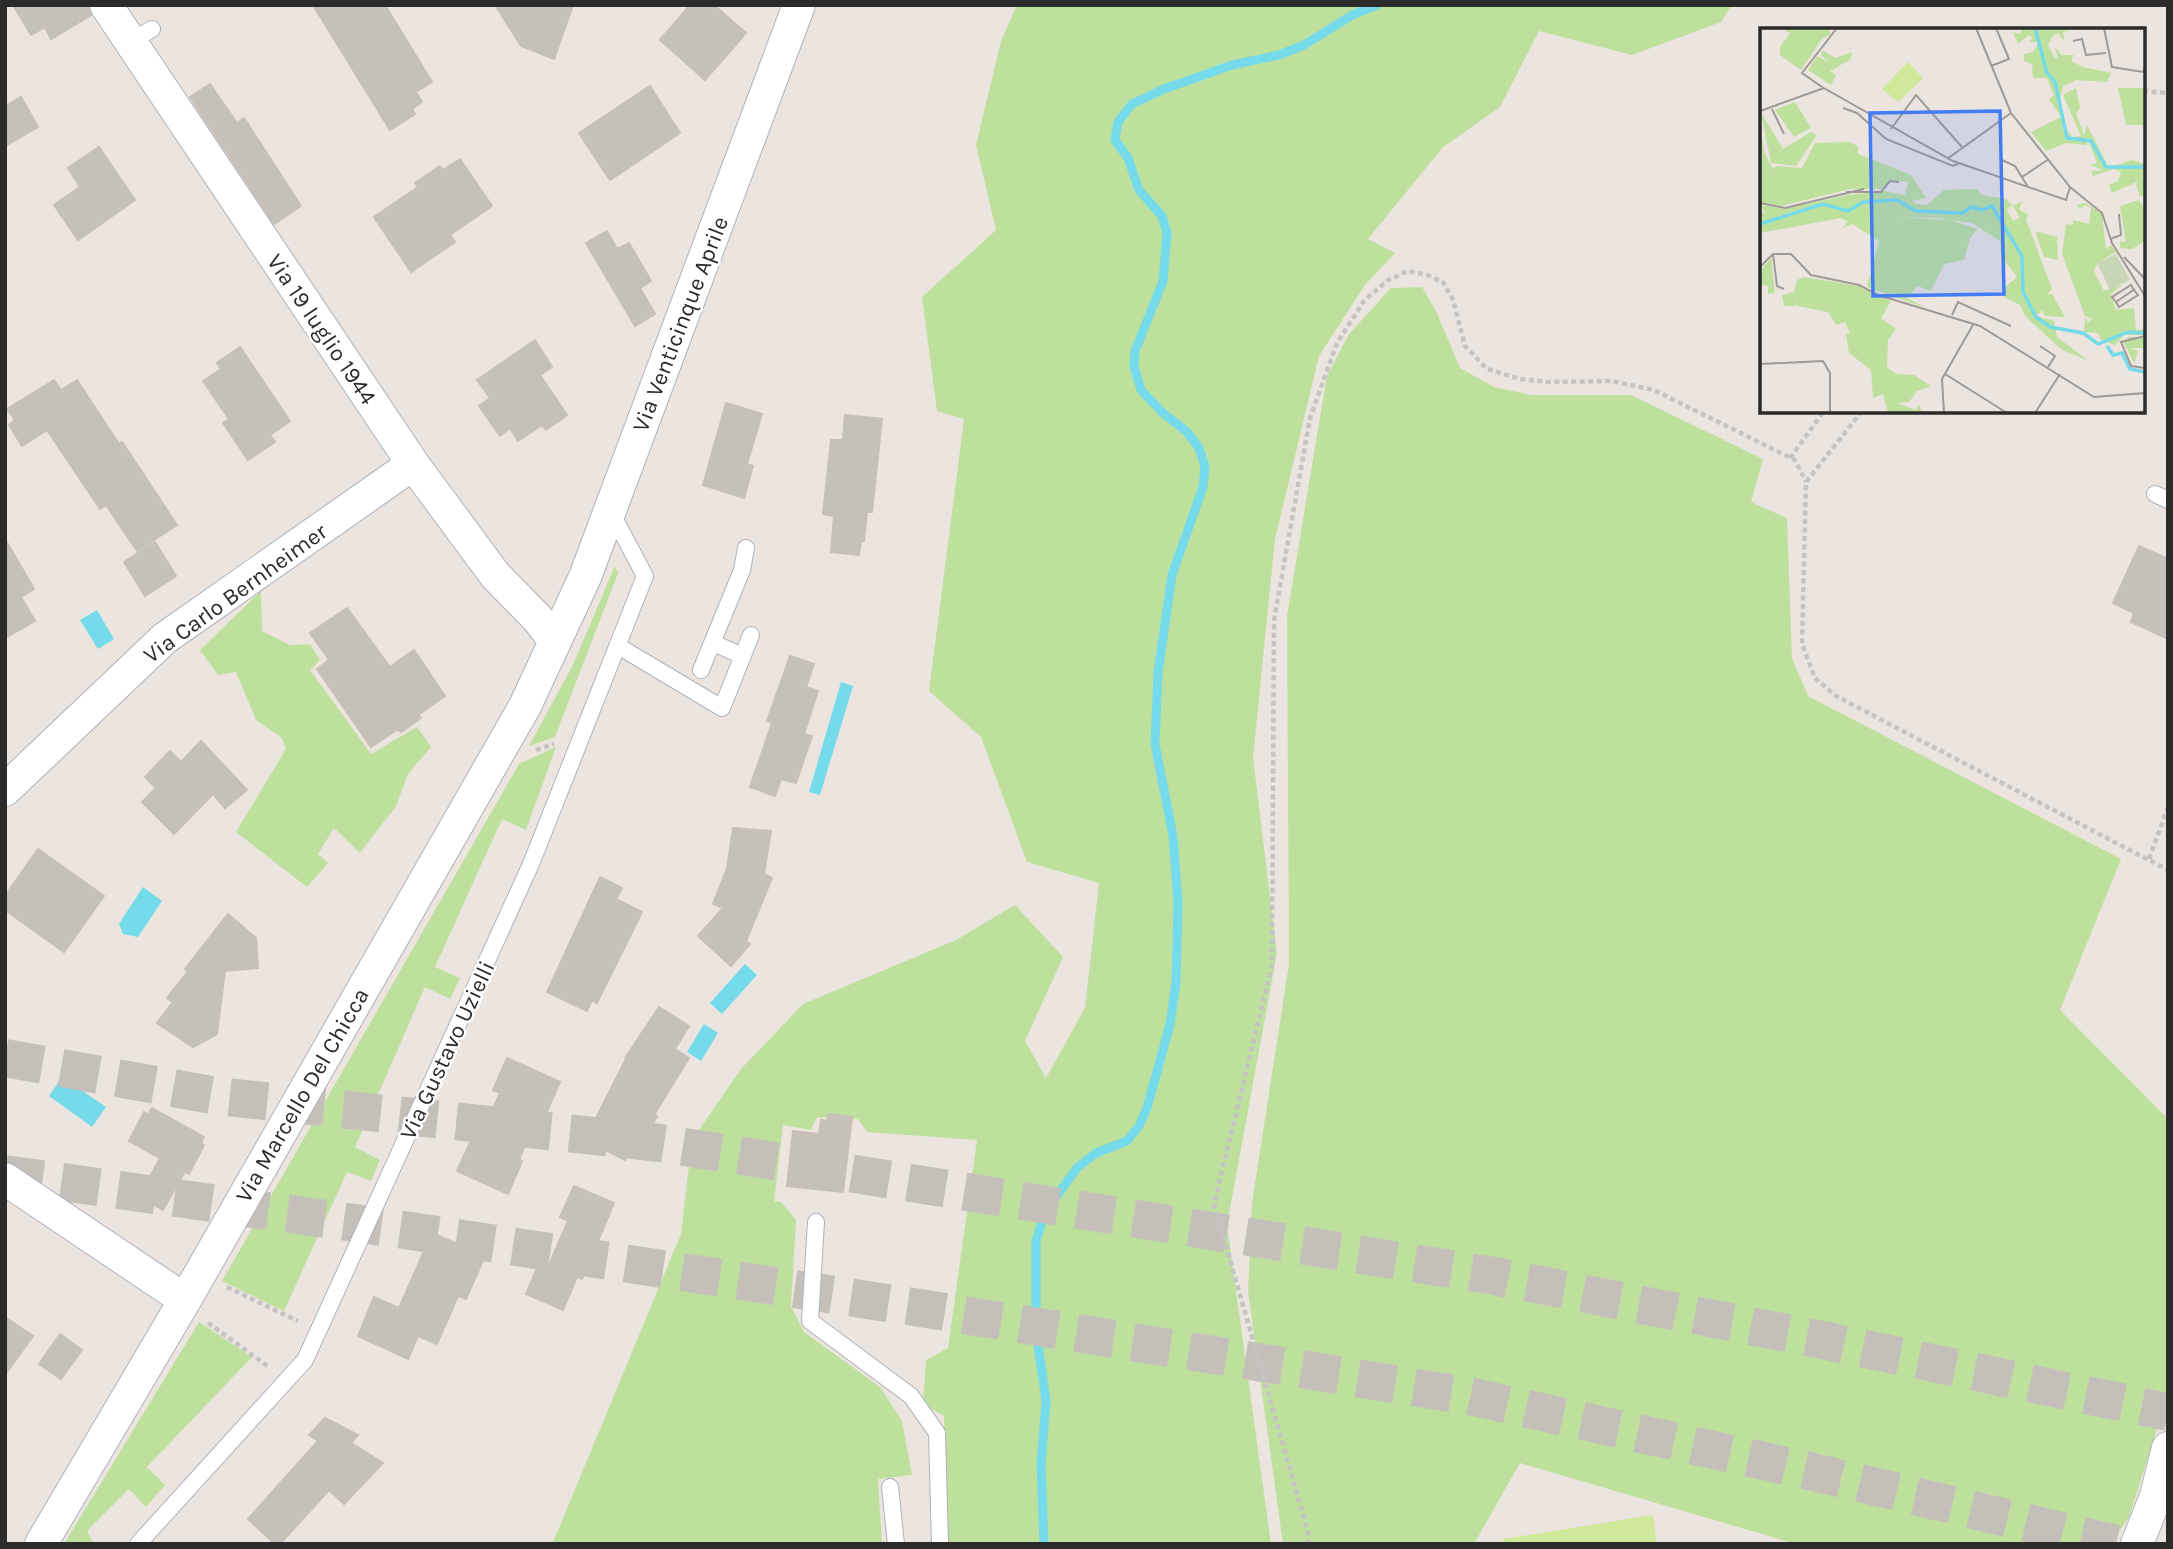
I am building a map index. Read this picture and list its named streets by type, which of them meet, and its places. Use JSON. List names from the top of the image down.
{
  "streets": {
    "street": [
      "Via Venticinque Aprile",
      "Via 19 luglio 1944",
      "Via Carlo Bernheimer",
      "Via Marcello Del Chicca"
    ],
    "lane": ["Via Gustavo Uzielli"]
  },
  "crossings": [
    ["Via Venticinque Aprile", "Via 19 luglio 1944"],
    ["Via Venticinque Aprile", "Via Gustavo Uzielli"],
    ["Via Venticinque Aprile", "Via Marcello Del Chicca"],
    ["Via 19 luglio 1944", "Via Carlo Bernheimer"],
    ["Via 19 luglio 1944", "Via Marcello Del Chicca"]
  ]
}
